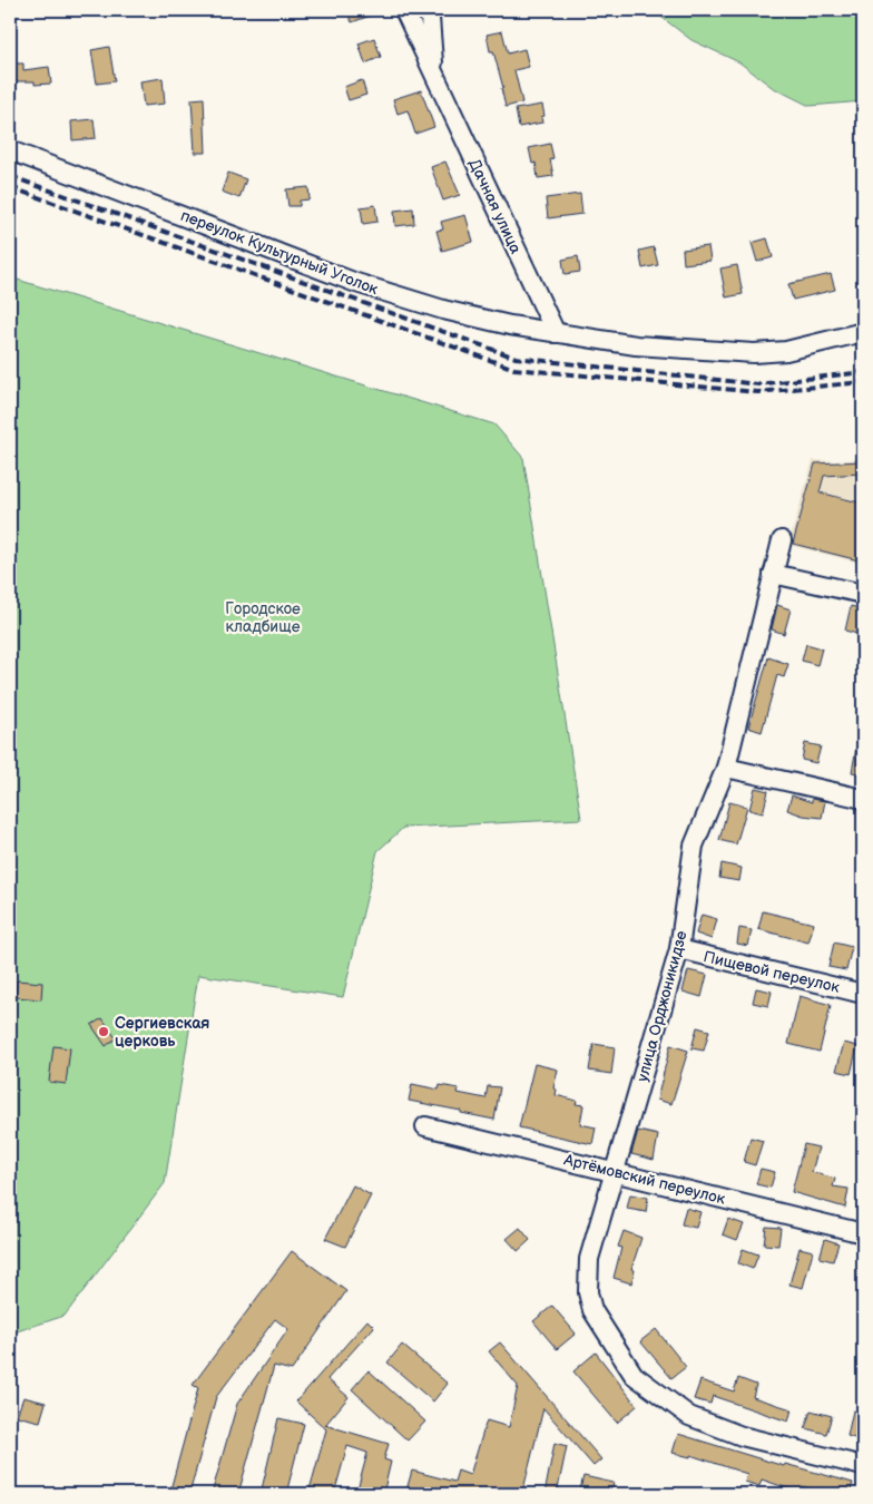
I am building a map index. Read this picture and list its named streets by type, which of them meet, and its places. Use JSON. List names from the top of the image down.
{
  "streets": {
    "street": [
      "Дачная улица",
      "переулок Культурный Уголок",
      "Пищевой переулок",
      "улица Орджоникидзе",
      "Артёмовский переулок"
    ]
  },
  "crossings": [
    ["Дачная улица", "переулок Культурный Уголок"],
    ["Пищевой переулок", "улица Орджоникидзе"],
    ["улица Орджоникидзе", "Артёмовский переулок"]
  ],
  "parks": ["Городское кладбище"],
  "places": ["Сергиевская церковь"]
}
